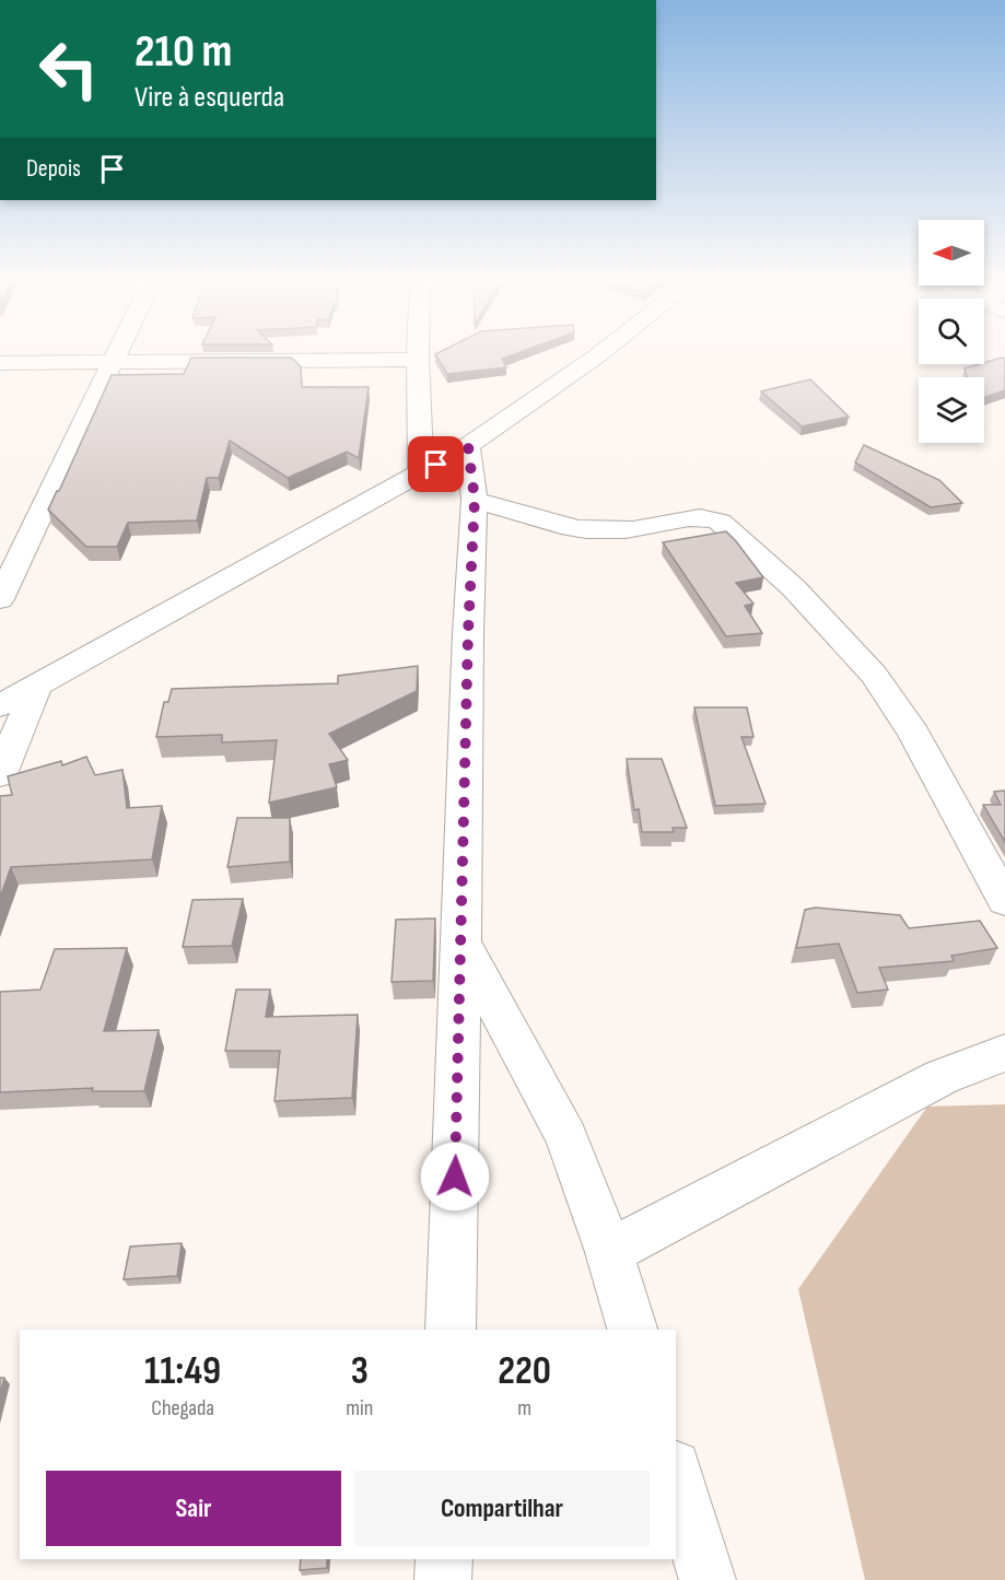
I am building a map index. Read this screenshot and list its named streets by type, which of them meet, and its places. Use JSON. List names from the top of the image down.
{
  "north": "left",
  "page": {
    "turn": ["210 m", "Vire à esquerda"],
    "then": "Depois",
    "eta": [
      "11:49",
      "Chegada",
      "3",
      "min",
      "220",
      "m"
    ],
    "buttons": ["Sair", "Compartilhar"]
  }
}
